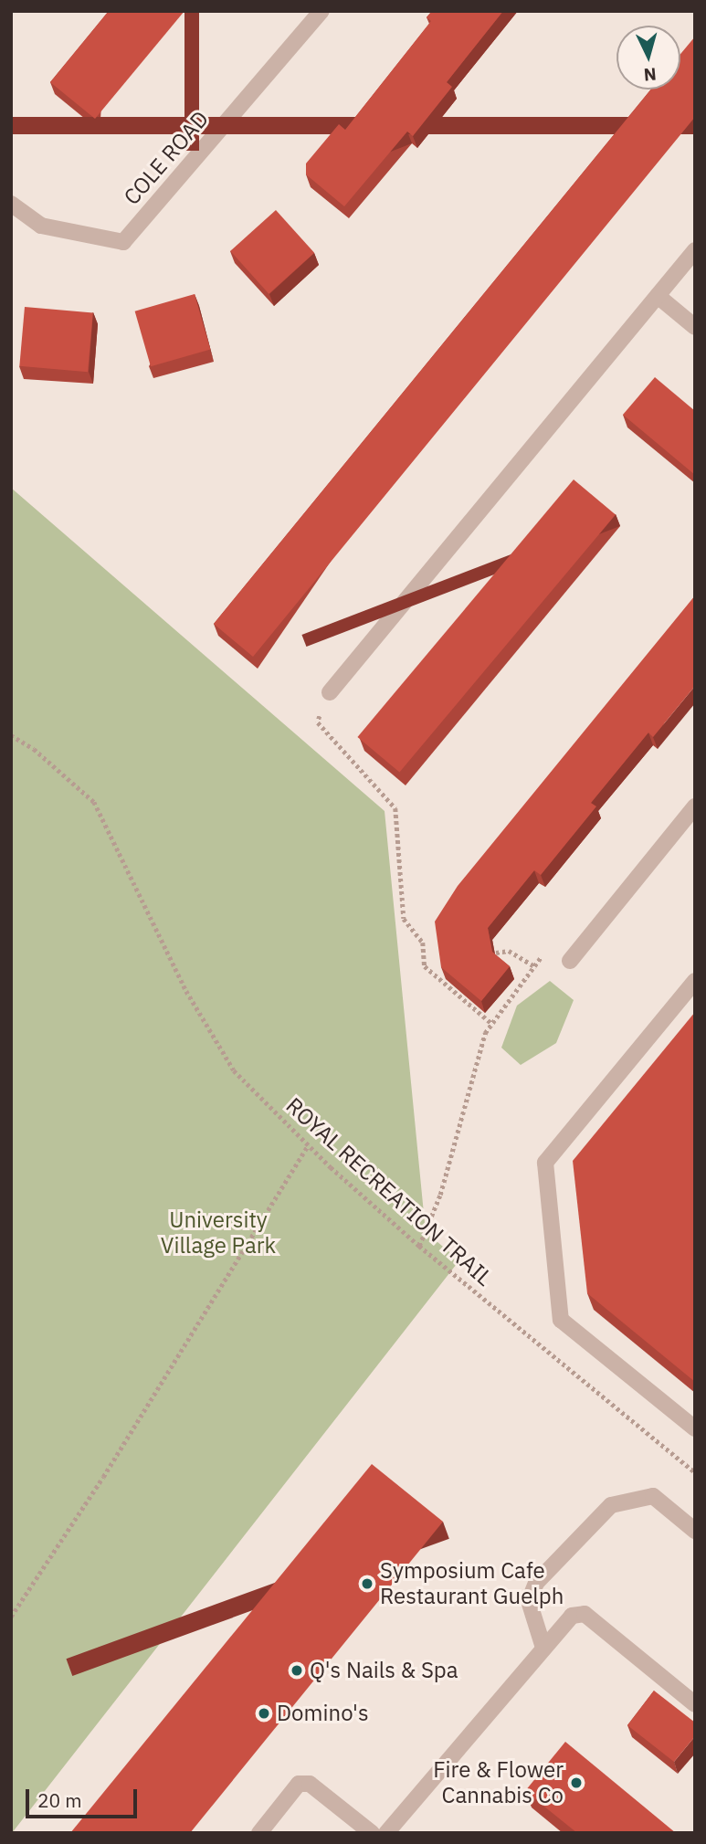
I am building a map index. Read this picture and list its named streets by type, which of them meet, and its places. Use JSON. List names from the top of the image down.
{
  "streets": {
    "street": ["COLE ROAD"],
    "path": ["ROYAL RECREATION TRAIL"]
  },
  "parks": ["University Village Park"],
  "places": [
    "Symposium Cafe Restaurant Guelph",
    "Q's Nails & Spa",
    "Domino's",
    "Fire & Flower Cannabis Co"
  ],
  "scale_bar": "20 m",
  "north": "bottom"
}
